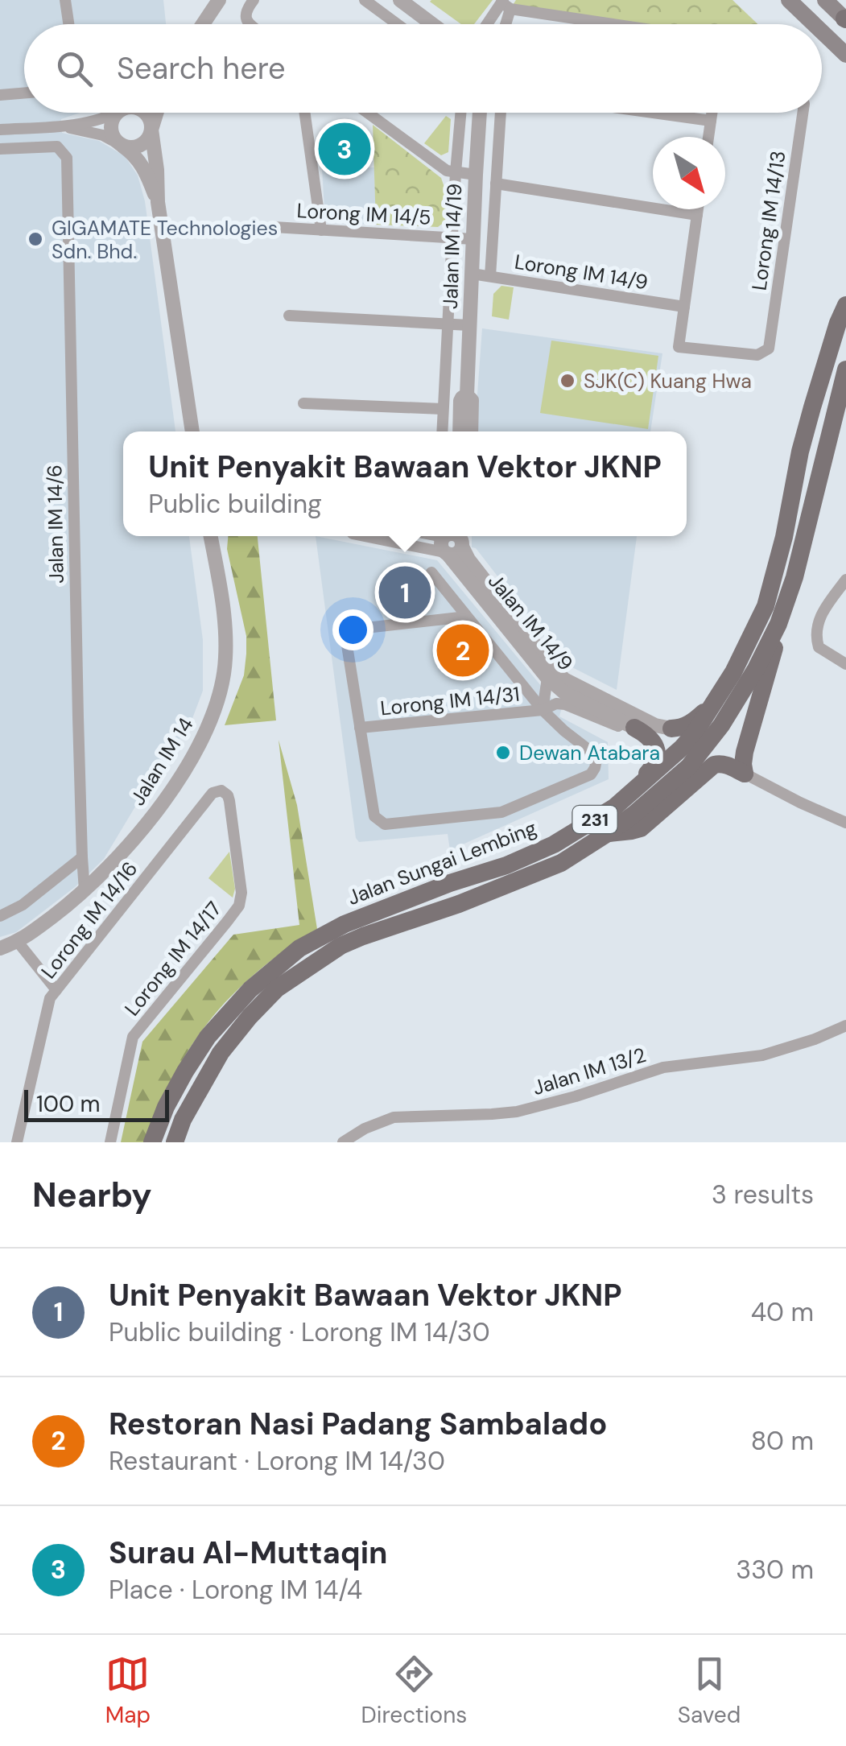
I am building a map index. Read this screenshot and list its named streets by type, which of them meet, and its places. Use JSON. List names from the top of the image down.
{
  "streets": {
    "main road": ["231", "Jalan Sungai Lembing"],
    "street": [
      "Lorong IM 14/5",
      "Lorong IM 14/13",
      "Jalan IM 14/19",
      "Lorong IM 14/9",
      "Jalan IM 14/6",
      "Jalan IM 14/9",
      "Lorong IM 14/31",
      "Jalan IM 14",
      "Lorong IM 14/16",
      "Lorong IM 14/17",
      "Jalan IM 13/2"
    ]
  },
  "crossings": [
    ["Lorong IM 14/5", "Jalan IM 14/19"],
    ["Lorong IM 14/13", "Lorong IM 14/9"],
    ["Jalan IM 14/19", "Lorong IM 14/9"],
    ["Jalan IM 14/6", "Jalan IM 14"],
    ["Jalan IM 14/9", "Lorong IM 14/31"],
    ["Lorong IM 14/16", "Lorong IM 14/17"]
  ],
  "places": ["GIGAMATE Technologies Sdn. Bhd.", "SJK(C) Kuang Hwa", "Dewan Atabara"],
  "scale_bar": "100 m",
  "north": "bottom right",
  "page": {
    "search": "Search here",
    "pins": ["3", "1", "2"],
    "popup": ["Unit Penyakit Bawaan Vektor JKNP", "Public building"],
    "scale": "100 m",
    "heading": ["Nearby", "3 results"],
    "list": [
      {
        "mark": "1",
        "name": "Unit Penyakit Bawaan Vektor JKNP",
        "note": "Public building · Lorong IM 14/30",
        "value": "40 m"
      },
      {
        "mark": "2",
        "name": "Restoran Nasi Padang Sambalado",
        "note": "Restaurant · Lorong IM 14/30",
        "value": "80 m"
      },
      {
        "mark": "3",
        "name": "Surau Al-Muttaqin",
        "note": "Place · Lorong IM 14/4",
        "value": "330 m"
      }
    ],
    "nav": ["Map", "Directions", "Saved"]
  }
}
